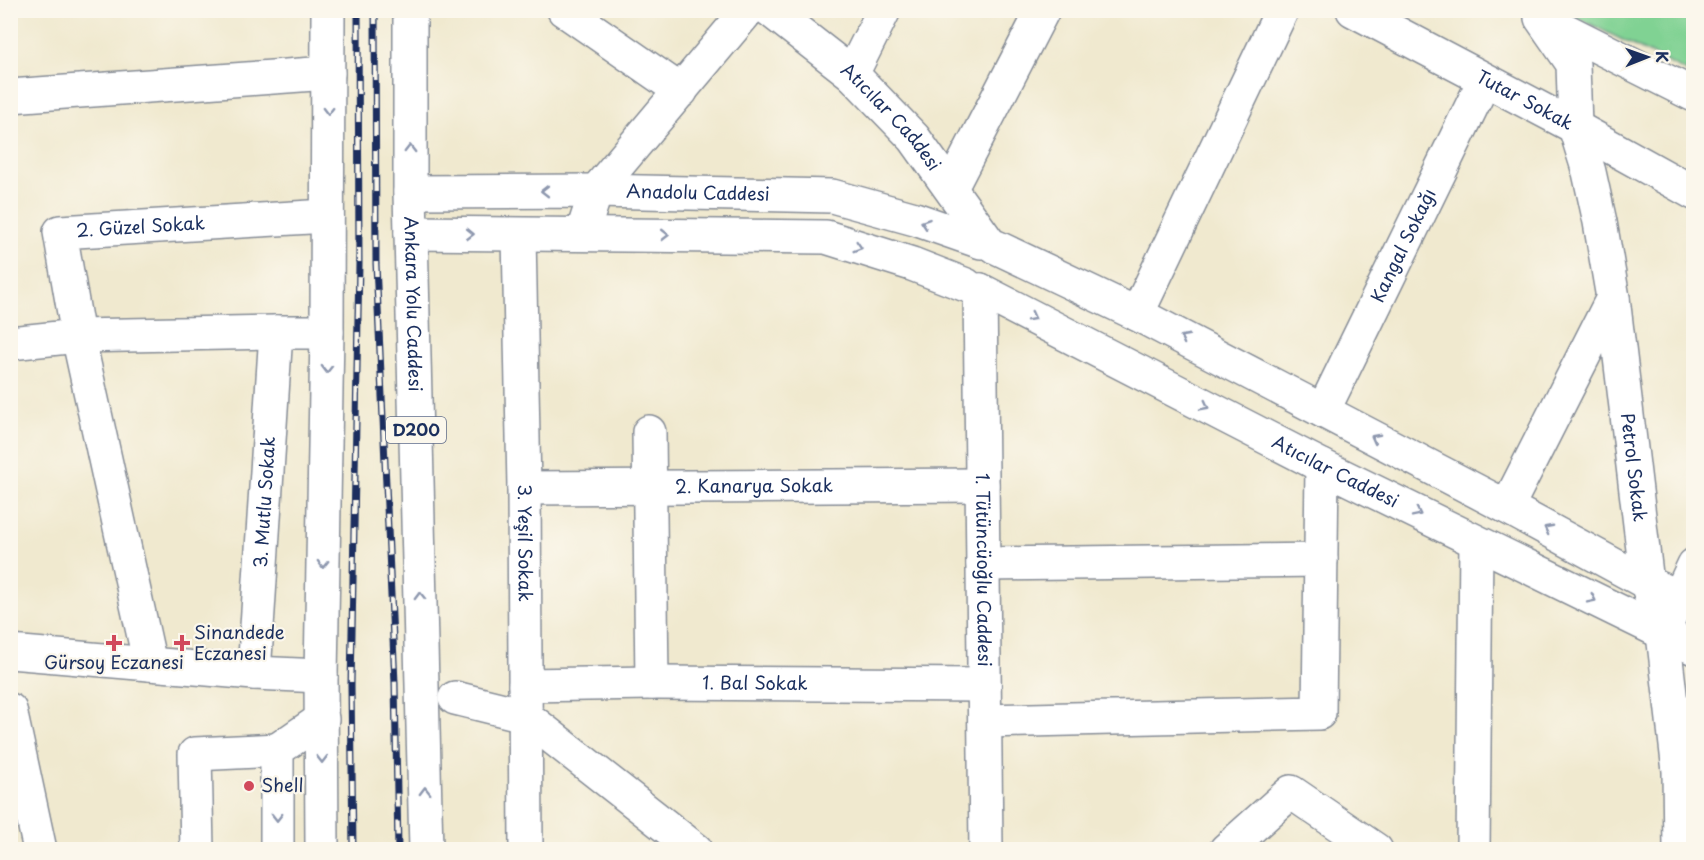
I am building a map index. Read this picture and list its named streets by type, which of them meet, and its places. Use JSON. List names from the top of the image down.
{
  "streets": {
    "main road": [
      "Tutar Sokak",
      "Atıcılar Caddesi",
      "Anadolu Caddesi",
      "2. Güzel Sokak",
      "Kangal Sokağı",
      "Ankara Yolu Caddesi",
      "D200",
      "Petrol Sokak",
      "2. Kanarya Sokak",
      "3. Mutlu Sokak",
      "3. Yeşil Sokak",
      "1. Tütüncüoğlu Caddesi",
      "1. Bal Sokak"
    ]
  },
  "crossings": [
    ["Tutar Sokak", "Kangal Sokağı"],
    ["Tutar Sokak", "Petrol Sokak"],
    ["Atıcılar Caddesi", "Anadolu Caddesi"],
    ["Atıcılar Caddesi", "Kangal Sokağı"],
    ["Atıcılar Caddesi", "Petrol Sokak"],
    ["Atıcılar Caddesi", "1. Tütüncüoğlu Caddesi"],
    ["Anadolu Caddesi", "Ankara Yolu Caddesi"],
    ["Anadolu Caddesi", "1. Tütüncüoğlu Caddesi"],
    ["2. Kanarya Sokak", "3. Yeşil Sokak"],
    ["2. Kanarya Sokak", "1. Tütüncüoğlu Caddesi"],
    ["3. Yeşil Sokak", "1. Bal Sokak"],
    ["1. Tütüncüoğlu Caddesi", "1. Bal Sokak"]
  ],
  "places": {
    "health": ["Gürsoy Eczanesi", "Sinandede Eczanesi"],
    "other": ["Shell"]
  },
  "north": "right"
}
